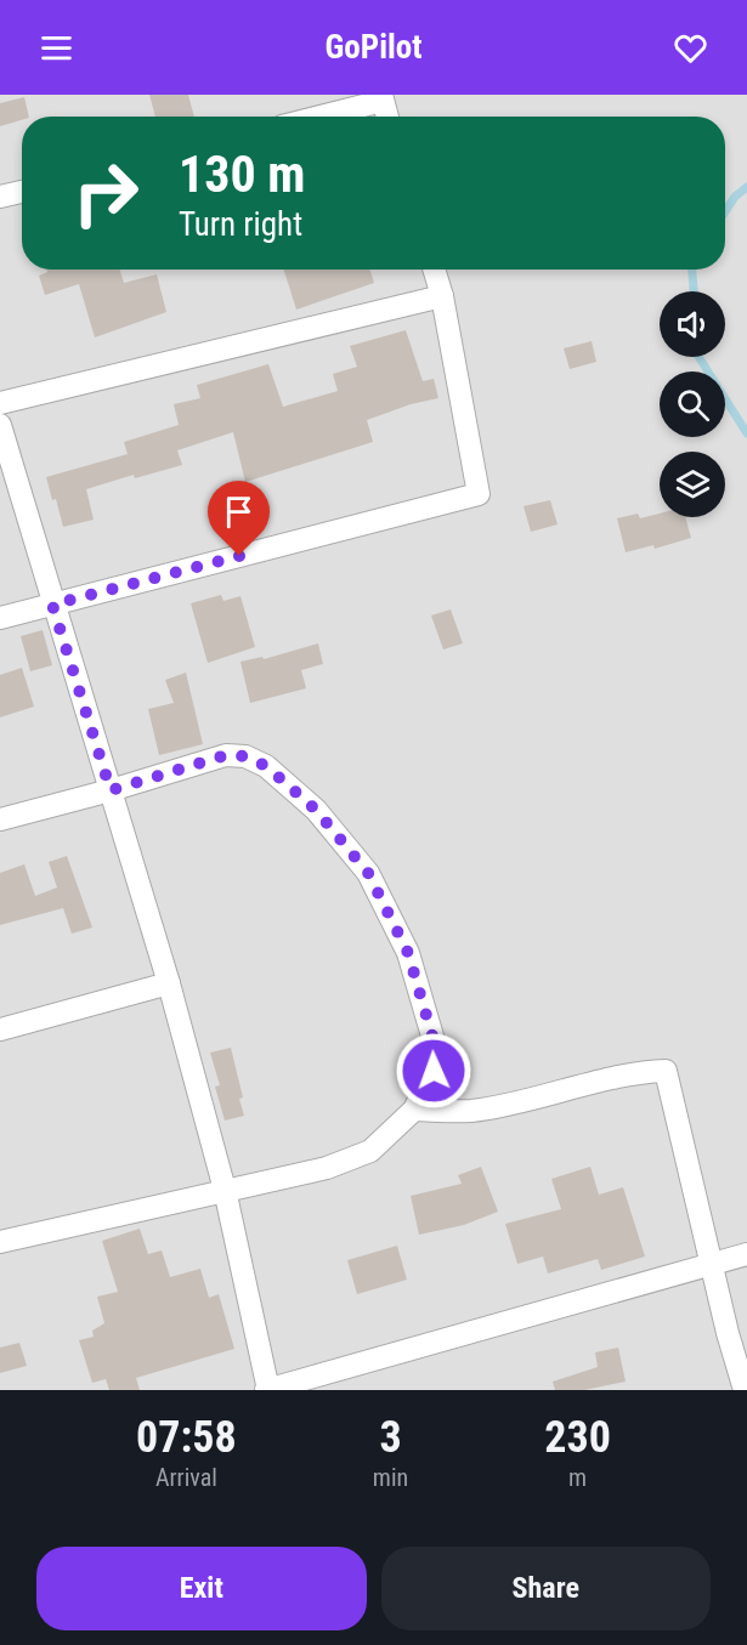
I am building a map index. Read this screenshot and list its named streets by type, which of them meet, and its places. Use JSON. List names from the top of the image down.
{
  "page": {
    "header": "GoPilot",
    "turn": ["130 m", "Turn right"],
    "eta": [
      "07:58",
      "Arrival",
      "3",
      "min",
      "230",
      "m"
    ],
    "buttons": ["Exit", "Share"]
  }
}
